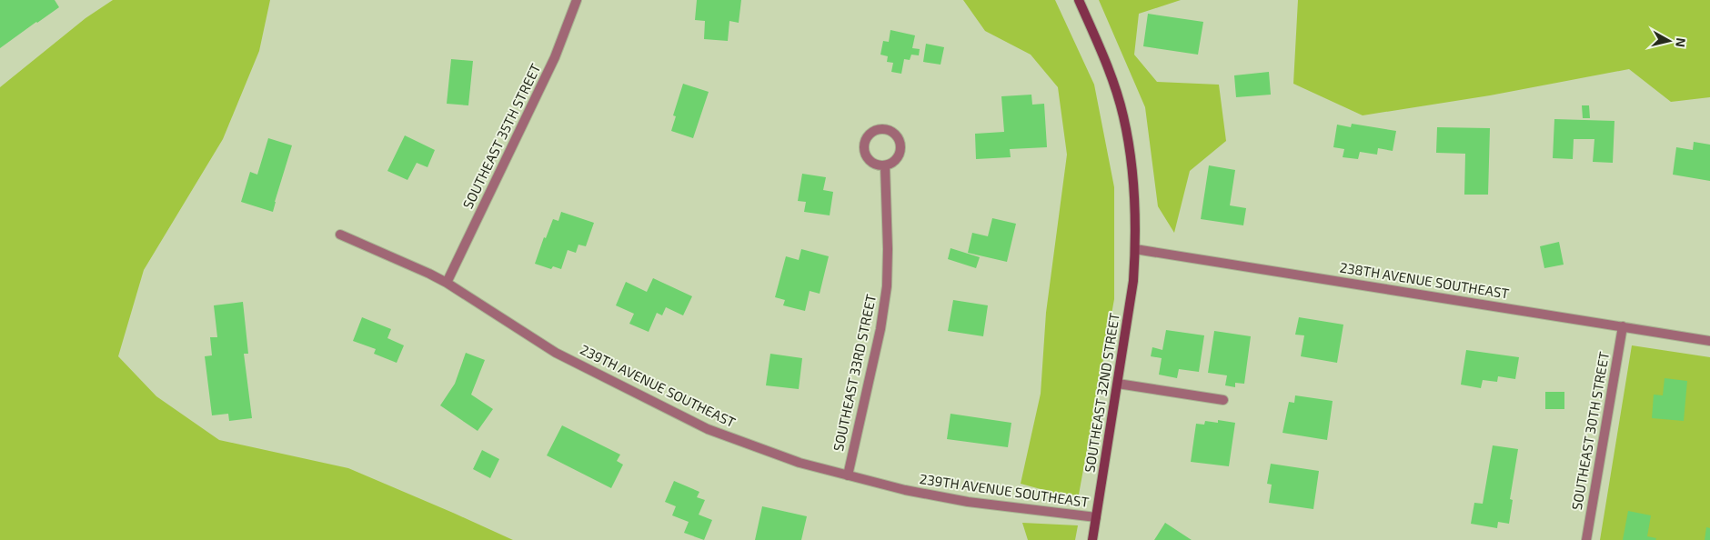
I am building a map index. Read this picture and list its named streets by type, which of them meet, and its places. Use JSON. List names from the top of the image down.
{
  "streets": {
    "street": [
      "SOUTHEAST 35TH STREET",
      "238TH AVENUE SOUTHEAST",
      "SOUTHEAST 33RD STREET",
      "239TH AVENUE SOUTHEAST",
      "SOUTHEAST 32ND STREET",
      "SOUTHEAST 30TH STREET"
    ]
  },
  "crossings": [
    ["SOUTHEAST 35TH STREET", "239TH AVENUE SOUTHEAST"],
    ["238TH AVENUE SOUTHEAST", "SOUTHEAST 32ND STREET"],
    ["238TH AVENUE SOUTHEAST", "SOUTHEAST 30TH STREET"],
    ["SOUTHEAST 33RD STREET", "239TH AVENUE SOUTHEAST"],
    ["239TH AVENUE SOUTHEAST", "SOUTHEAST 32ND STREET"]
  ],
  "north": "right"
}
